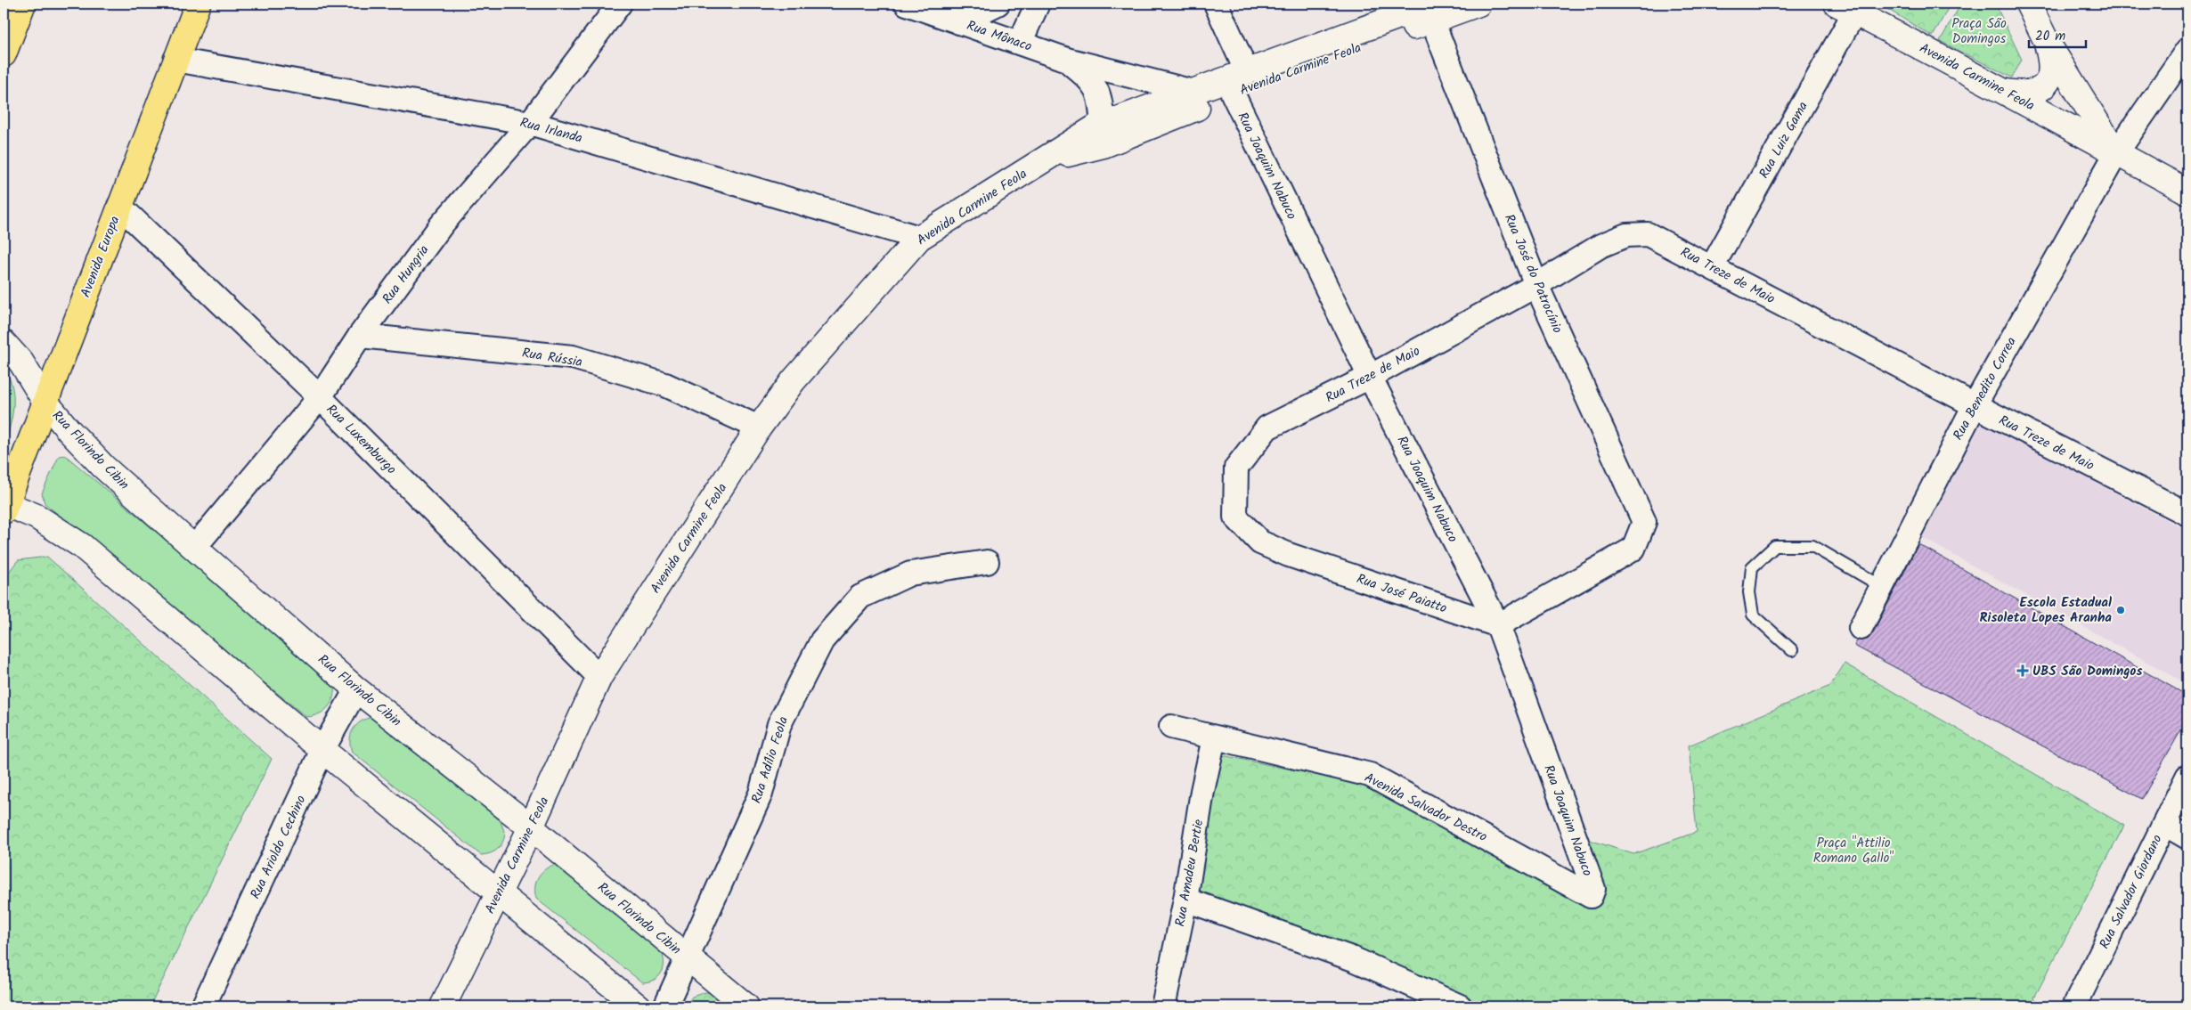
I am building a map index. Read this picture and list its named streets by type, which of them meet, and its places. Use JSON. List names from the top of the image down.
{
  "streets": {
    "main road": ["Avenida Carmine Feola", "Avenida Europa", "Rua Florindo Cibin"],
    "street": [
      "Rua Mônaco",
      "Rua Irlanda",
      "Rua Luiz Gama",
      "Rua Joaquim Nabuco",
      "Rua José do Patrocínio",
      "Rua Hungria",
      "Rua Treze de Maio",
      "Rua Rússia",
      "Rua Benedito Correa",
      "Rua Luxemburgo",
      "Rua José Paiatto",
      "Rua Adílio Feola",
      "Avenida Salvador Destro",
      "Rua Arioldo Cechino",
      "Rua Amadeu Bertie",
      "Rua Salvador Giordano"
    ]
  },
  "crossings": [
    ["Rua Mônaco", "Avenida Carmine Feola"],
    ["Avenida Carmine Feola", "Rua Irlanda"],
    ["Avenida Carmine Feola", "Rua Luiz Gama"],
    ["Avenida Carmine Feola", "Rua Joaquim Nabuco"],
    ["Avenida Carmine Feola", "Rua José do Patrocínio"],
    ["Avenida Carmine Feola", "Rua Rússia"],
    ["Avenida Carmine Feola", "Rua Benedito Correa"],
    ["Avenida Carmine Feola", "Rua Luxemburgo"],
    ["Avenida Carmine Feola", "Rua Florindo Cibin"],
    ["Rua Irlanda", "Avenida Europa"],
    ["Rua Irlanda", "Rua Hungria"],
    ["Rua Luiz Gama", "Rua Treze de Maio"],
    ["Rua Joaquim Nabuco", "Rua José do Patrocínio"],
    ["Rua Joaquim Nabuco", "Rua Treze de Maio"],
    ["Rua Joaquim Nabuco", "Rua José Paiatto"],
    ["Rua Joaquim Nabuco", "Avenida Salvador Destro"],
    ["Avenida Europa", "Rua Luxemburgo"],
    ["Avenida Europa", "Rua Florindo Cibin"],
    ["Rua José do Patrocínio", "Rua Treze de Maio"],
    ["Rua José do Patrocínio", "Rua José Paiatto"],
    ["Rua Hungria", "Rua Rússia"],
    ["Rua Hungria", "Rua Luxemburgo"],
    ["Rua Hungria", "Rua Florindo Cibin"],
    ["Rua Treze de Maio", "Rua Benedito Correa"],
    ["Rua Treze de Maio", "Rua José Paiatto"],
    ["Rua Florindo Cibin", "Rua Adílio Feola"],
    ["Rua Florindo Cibin", "Rua Arioldo Cechino"],
    ["Avenida Salvador Destro", "Rua Amadeu Bertie"]
  ],
  "parks": ["Praça São Domingos", "Praça \"Attilio Romano Gallo\""],
  "places": {
    "other": ["Escola Estadual Risoleta Lopes Aranha"],
    "health": ["UBS São Domingos"]
  },
  "scale_bar": "20 m"
}
